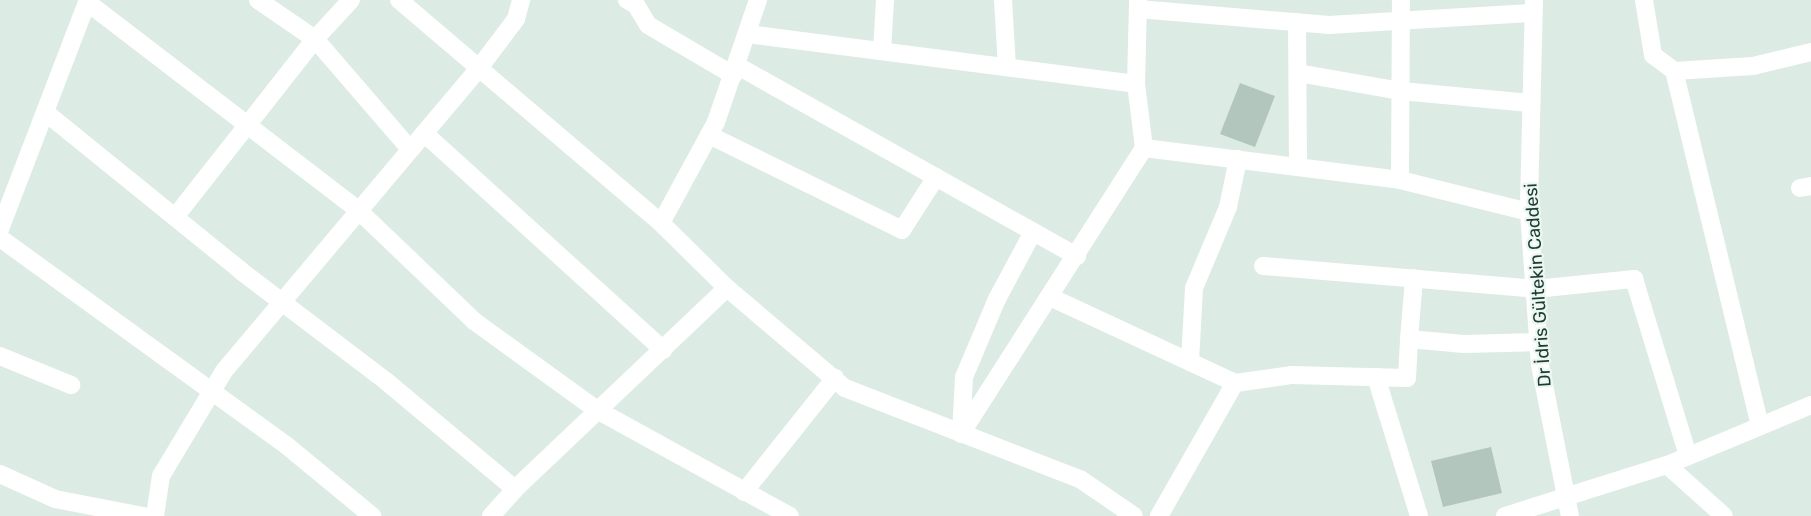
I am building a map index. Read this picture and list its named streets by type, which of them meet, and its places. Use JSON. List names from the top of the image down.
{
  "streets": {
    "street": ["Dr İdris Gültekin Caddesi"]
  }
}
